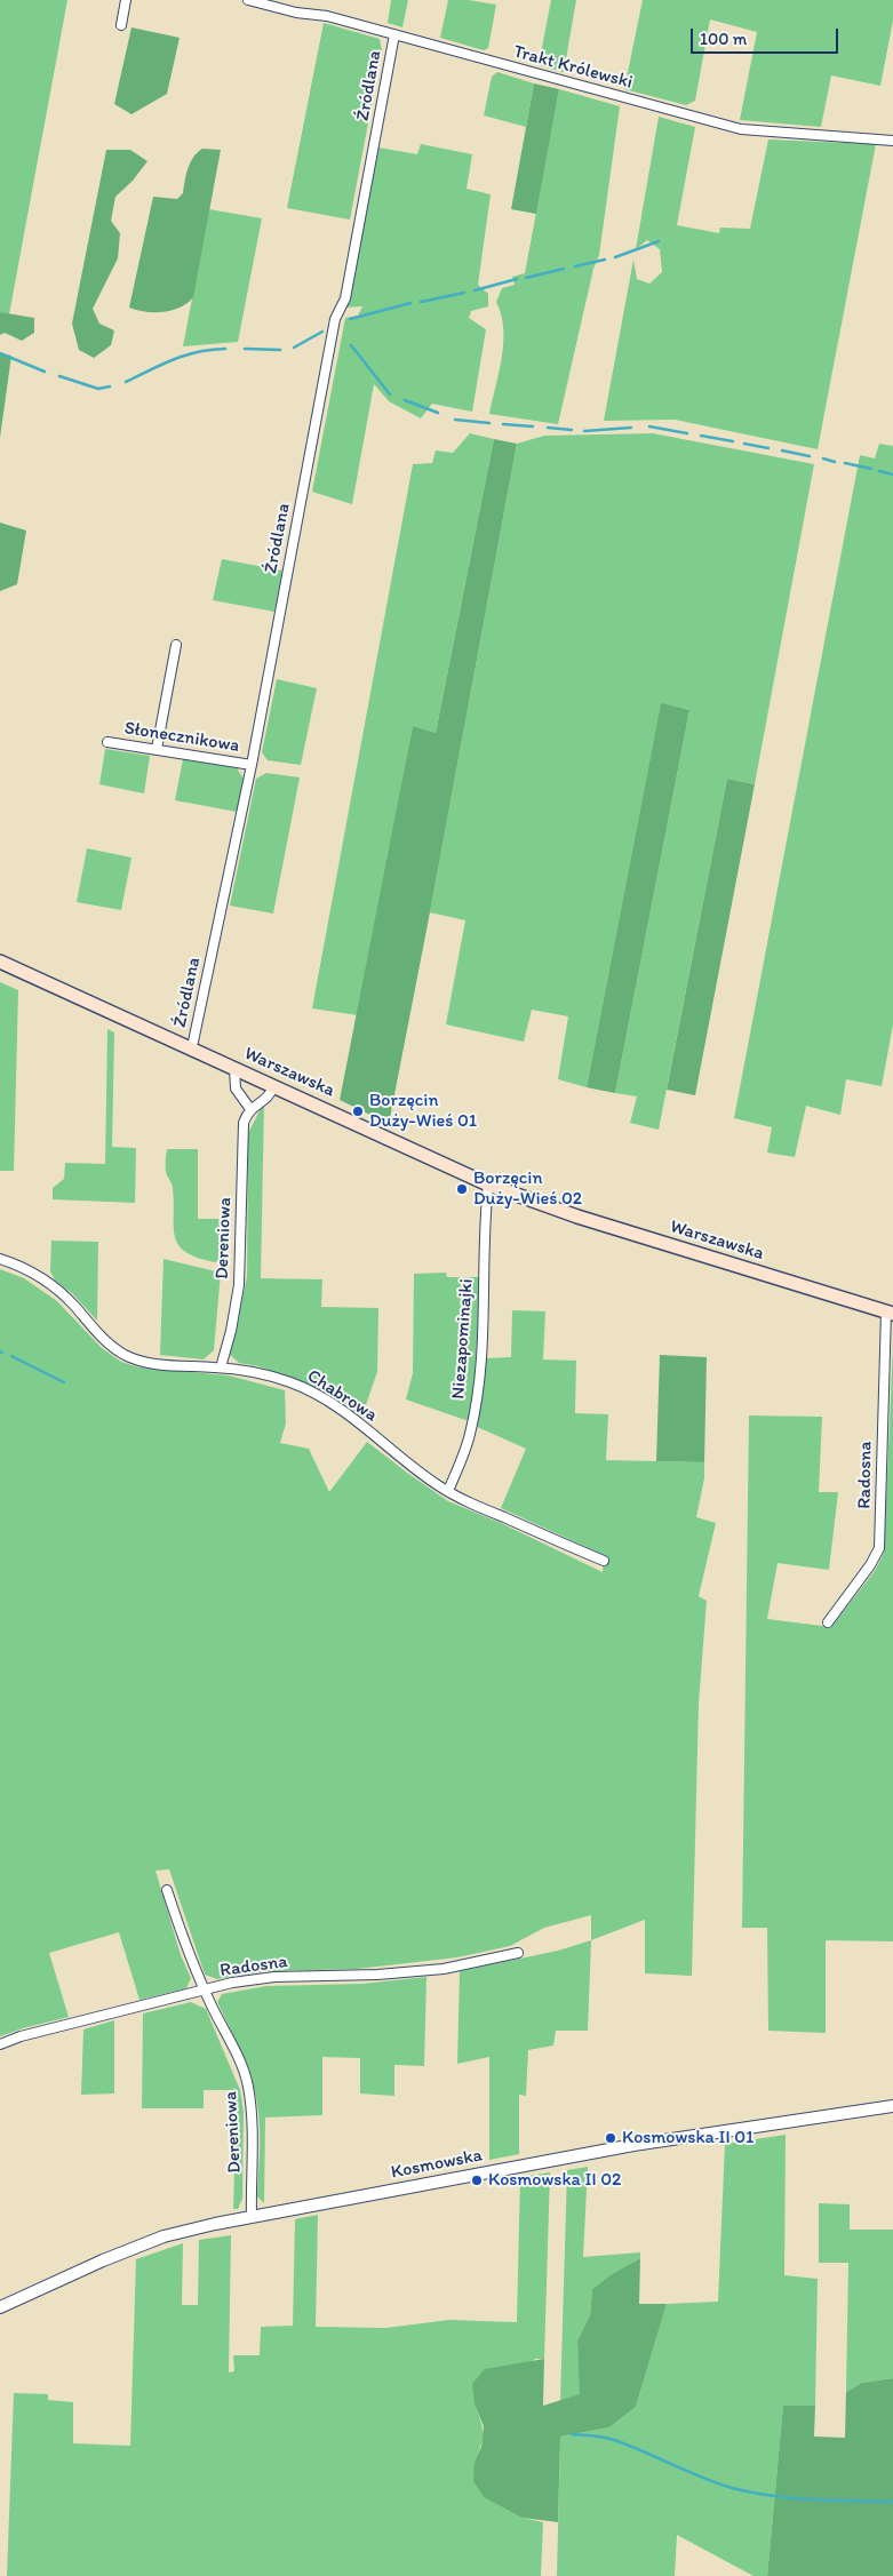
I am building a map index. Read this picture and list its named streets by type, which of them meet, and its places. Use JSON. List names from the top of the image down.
{
  "streets": {
    "main road": ["Warszawska"],
    "street": [
      "Trakt Królewski",
      "Źródlana",
      "Słonecznikowa",
      "Dereniowa",
      "Niezapominajki",
      "Chabrowa",
      "Radosna",
      "Kosmowska"
    ]
  },
  "crossings": [
    ["Trakt Królewski", "Źródlana"],
    ["Źródlana", "Słonecznikowa"],
    ["Źródlana", "Warszawska"],
    ["Warszawska", "Niezapominajki"],
    ["Warszawska", "Radosna"],
    ["Dereniowa", "Chabrowa"],
    ["Dereniowa", "Radosna"],
    ["Dereniowa", "Kosmowska"],
    ["Niezapominajki", "Chabrowa"]
  ],
  "places": [
    "Borzęcin Duży-Wieś 01",
    "Borzęcin Duży-Wieś 02",
    "Kosmowska II 01",
    "Kosmowska II 02"
  ],
  "scale_bar": "100 m"
}
